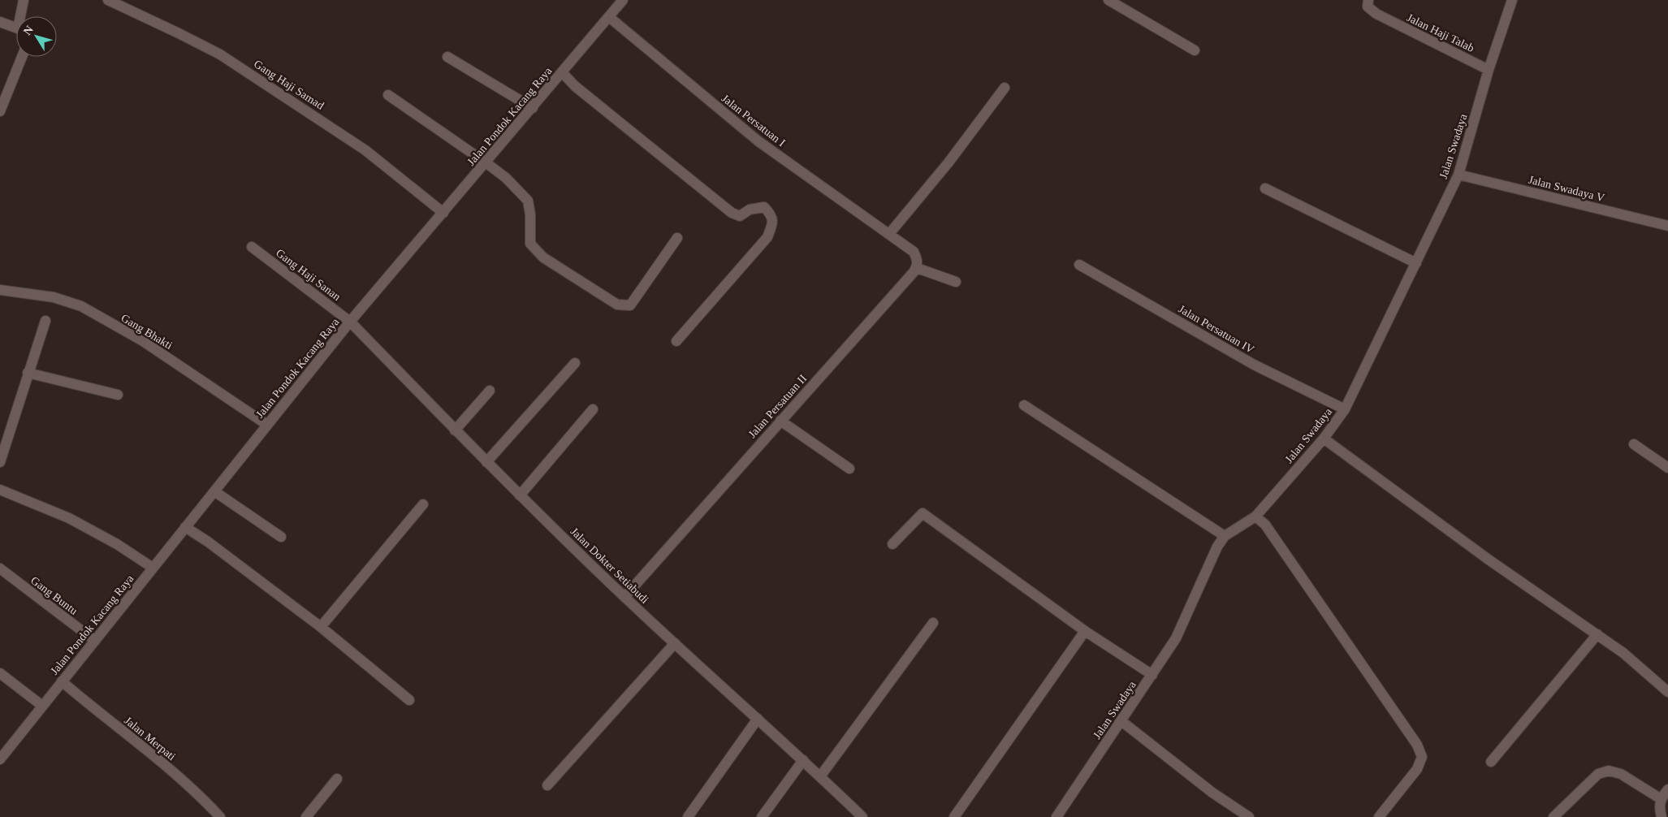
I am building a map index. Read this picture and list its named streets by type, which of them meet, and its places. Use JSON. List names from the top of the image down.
{
  "streets": {
    "street": [
      "Jalan Haji Talab",
      "Gang Haji Samad",
      "Jalan Pondok Kacang Raya",
      "Jalan Persatuan I",
      "Jalan Swadaya",
      "Jalan Swadaya V",
      "Gang Haji Sanan",
      "Jalan Persatuan IV",
      "Gang Bhakti",
      "Jalan Persatuan II",
      "Jalan Dokter Setiabudi",
      "Gang Buntu",
      "Jalan Merpati"
    ]
  },
  "crossings": [
    ["Jalan Haji Talab", "Jalan Swadaya"],
    ["Gang Haji Samad", "Jalan Pondok Kacang Raya"],
    ["Jalan Pondok Kacang Raya", "Jalan Persatuan I"],
    ["Jalan Pondok Kacang Raya", "Gang Haji Sanan"],
    ["Jalan Pondok Kacang Raya", "Gang Bhakti"],
    ["Jalan Pondok Kacang Raya", "Jalan Dokter Setiabudi"],
    ["Jalan Pondok Kacang Raya", "Gang Buntu"],
    ["Jalan Pondok Kacang Raya", "Jalan Merpati"],
    ["Jalan Swadaya", "Jalan Swadaya V"],
    ["Jalan Swadaya", "Jalan Persatuan IV"],
    ["Gang Haji Sanan", "Jalan Dokter Setiabudi"],
    ["Jalan Persatuan II", "Jalan Dokter Setiabudi"]
  ],
  "north": "top left"
}
